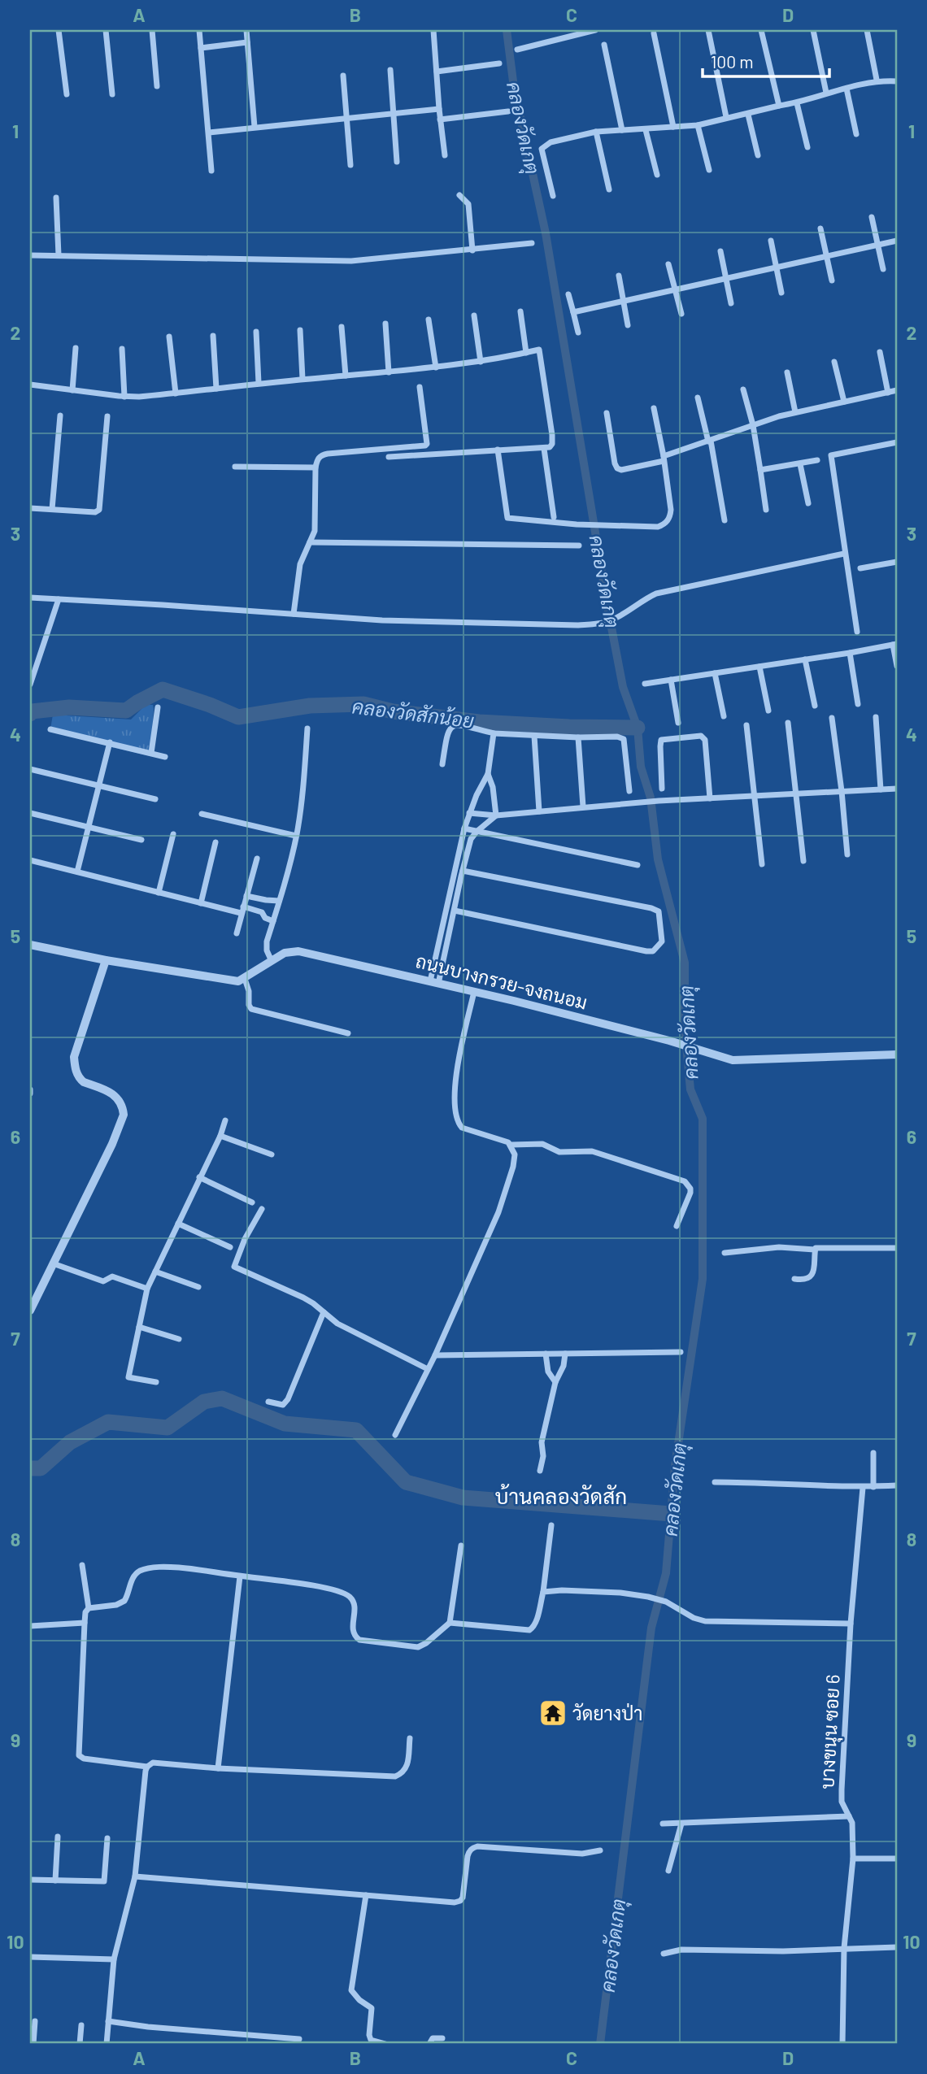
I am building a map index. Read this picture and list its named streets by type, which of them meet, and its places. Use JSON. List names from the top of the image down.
{
  "streets": {
    "street": ["ถนนบางกรวย-จงถนอม", "บางขนุน ซอย 6"]
  },
  "districts": ["บ้านคลองวัดสัก"],
  "water": ["คลองวัดเกตุ", "คลองวัดสักน้อย"],
  "places": {
    "temple": ["วัดยางป่า"]
  },
  "scale_bar": "100 m",
  "grid": {
    "columns": [
      "A",
      "B",
      "C",
      "D"
    ],
    "rows": [
      "1",
      "2",
      "3",
      "4",
      "5",
      "6",
      "7",
      "8",
      "9",
      "10"
    ]
  }
}
